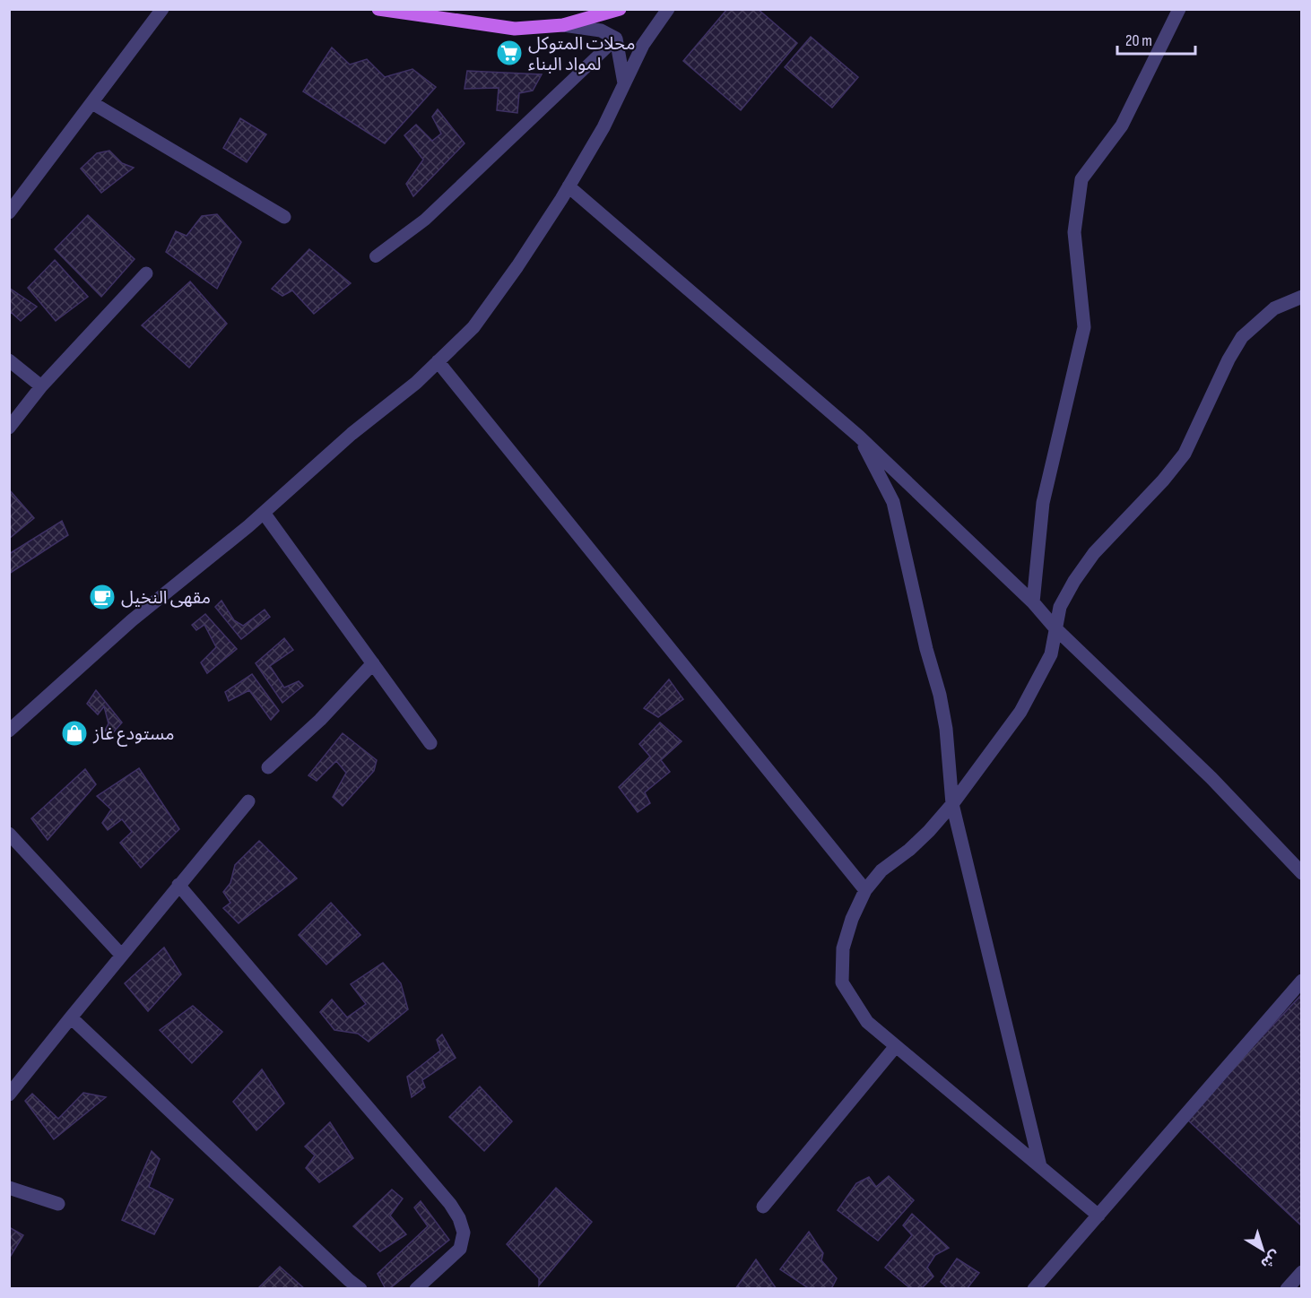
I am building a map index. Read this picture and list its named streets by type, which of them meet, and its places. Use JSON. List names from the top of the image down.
{
  "places": {
    "supermarket": ["محلات المتوكل لمواد البناء"],
    "cafe": ["مقهى النخيل"],
    "shop": ["مستودع غاز"]
  },
  "scale_bar": "20 m",
  "north": "bottom right"
}
